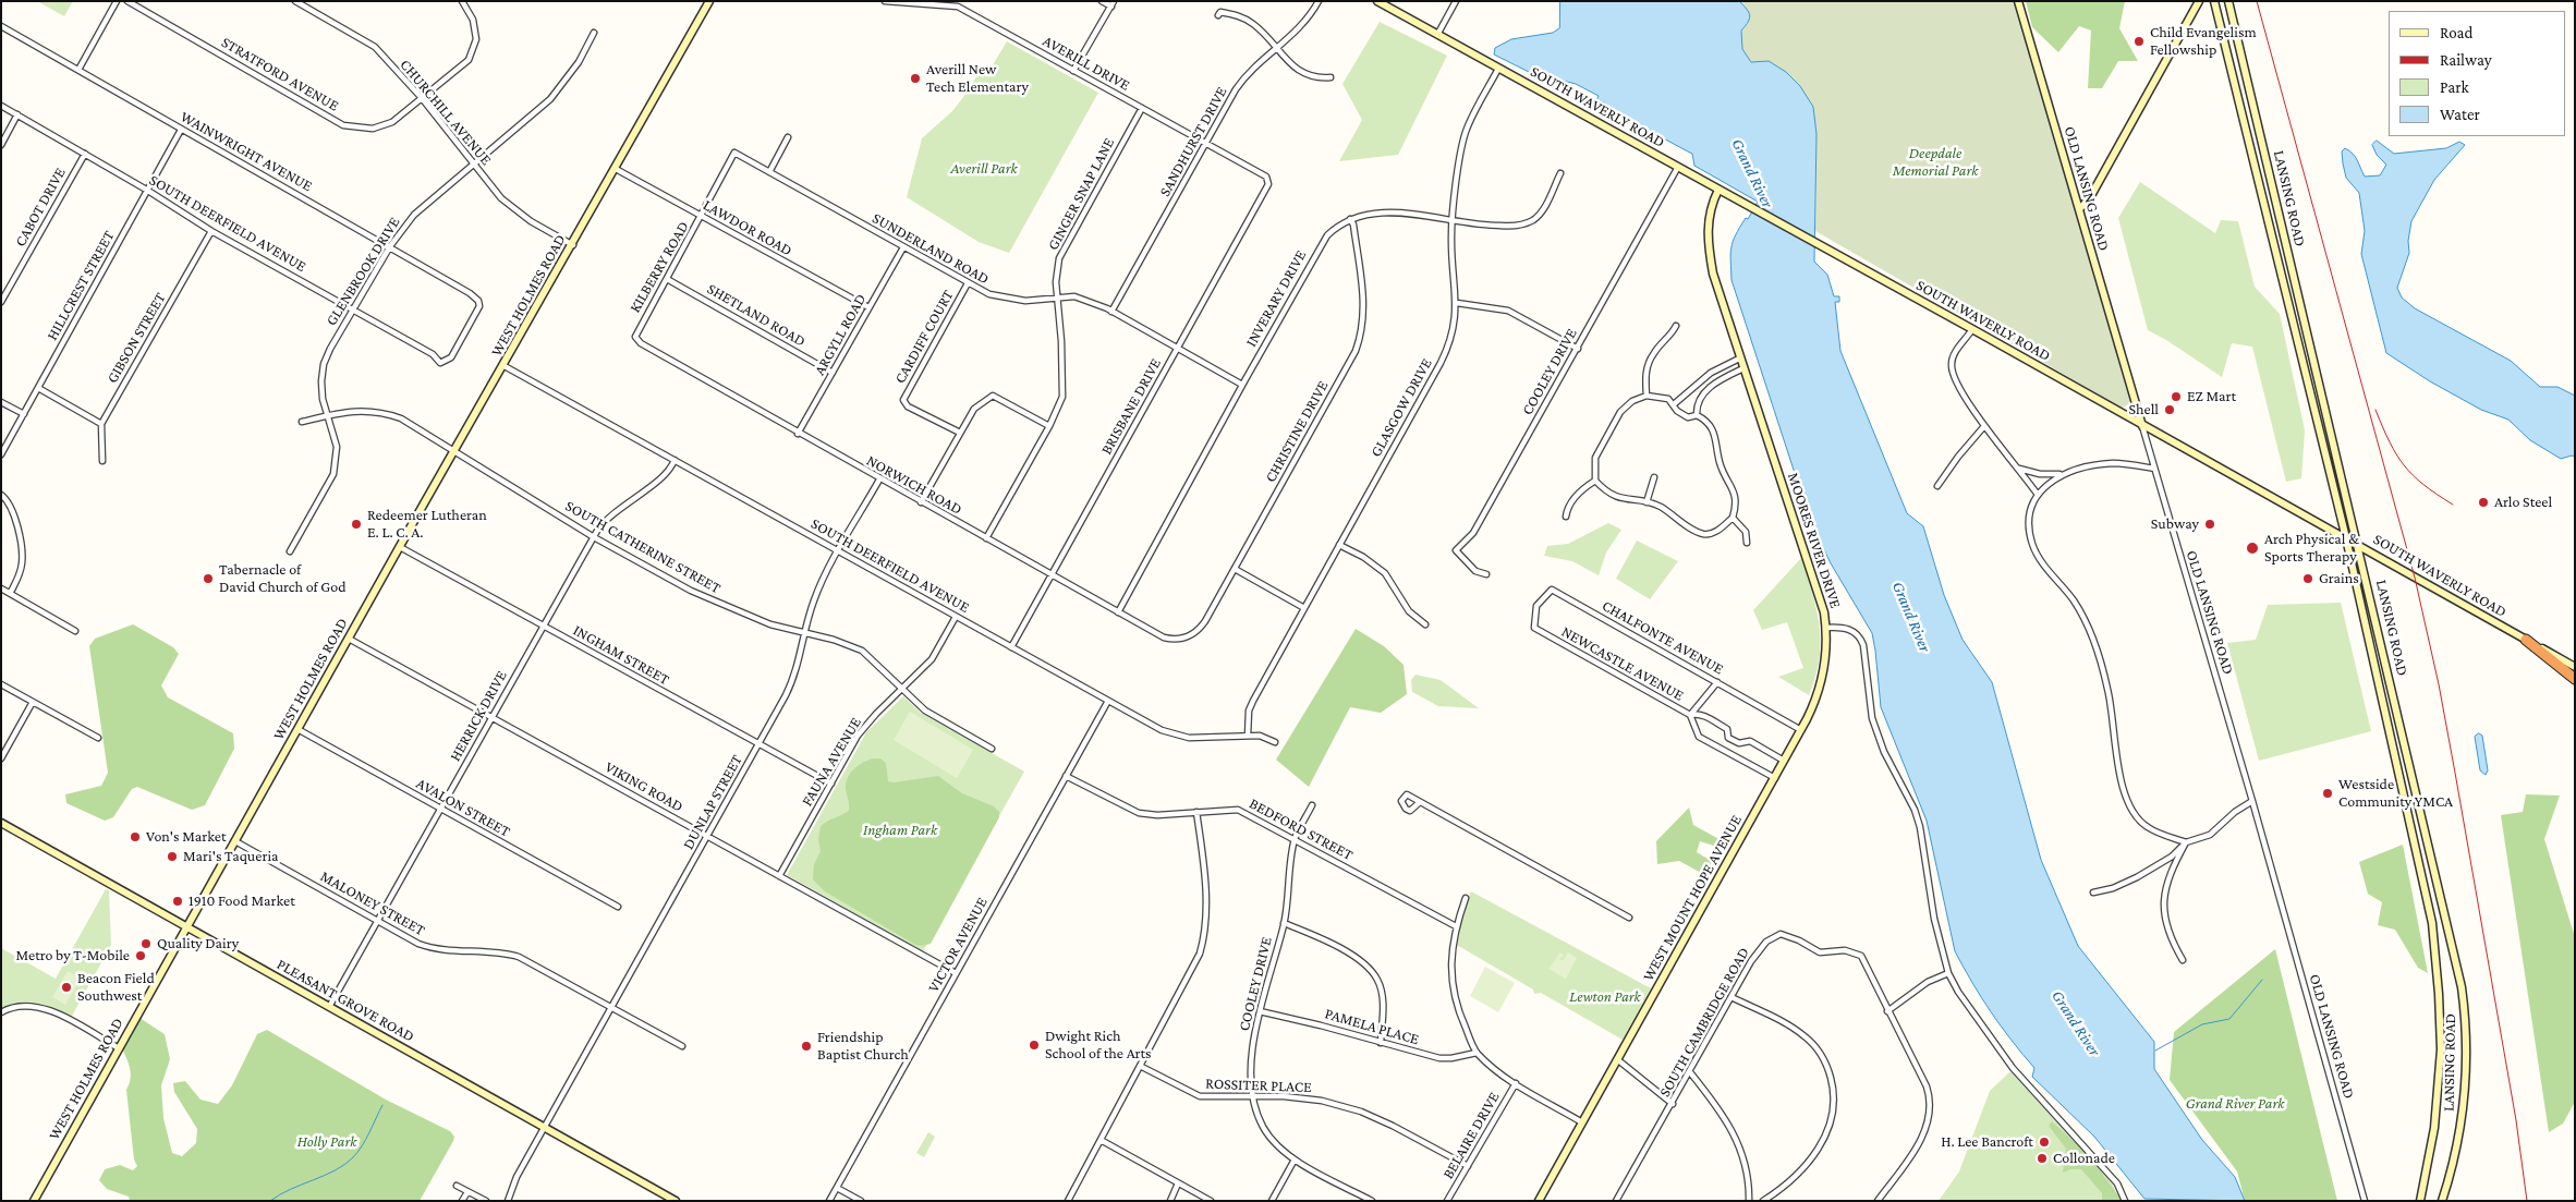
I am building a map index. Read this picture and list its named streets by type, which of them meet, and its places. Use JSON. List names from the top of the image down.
{
  "streets": {
    "street": [
      "AVERILL DRIVE",
      "STRATFORD AVENUE",
      "SOUTH WAVERLY ROAD",
      "CHURCHILL AVENUE",
      "SANDHURST DRIVE",
      "WAINWRIGHT AVENUE",
      "OLD LANSING ROAD",
      "GINGER SNAP LANE",
      "LANSING ROAD",
      "CABOT DRIVE",
      "SOUTH DEERFIELD AVENUE",
      "LAWDOR ROAD",
      "SUNDERLAND ROAD",
      "KILBERRY ROAD",
      "GLENBROOK DRIVE",
      "HILLCREST STREET",
      "WEST HOLMES ROAD",
      "INVERARY DRIVE",
      "SHETLAND ROAD",
      "ARGYLL ROAD",
      "CARDIFF COURT",
      "GIBSON STREET",
      "COOLEY DRIVE",
      "BRISBANE DRIVE",
      "GLASGOW DRIVE",
      "CHRISTINE DRIVE",
      "NORWICH ROAD",
      "MOORES RIVER DRIVE",
      "SOUTH CATHERINE STREET",
      "CHALFONTE AVENUE",
      "INGHAM STREET",
      "NEWCASTLE AVENUE",
      "HERRICK DRIVE",
      "FAUNA AVENUE",
      "VIKING ROAD",
      "DUNLAP STREET",
      "AVALON STREET",
      "BEDFORD STREET",
      "WEST MOUNT HOPE AVENUE",
      "MALONEY STREET",
      "VICTOR AVENUE",
      "PLEASANT GROVE ROAD",
      "SOUTH CAMBRIDGE ROAD",
      "PAMELA PLACE",
      "ROSSITER PLACE",
      "BELAIRE DRIVE"
    ]
  },
  "crossings": [
    ["AVERILL DRIVE", "SANDHURST DRIVE"],
    ["AVERILL DRIVE", "GINGER SNAP LANE"],
    ["AVERILL DRIVE", "BRISBANE DRIVE"],
    ["STRATFORD AVENUE", "CHURCHILL AVENUE"],
    ["SOUTH WAVERLY ROAD", "OLD LANSING ROAD"],
    ["SOUTH WAVERLY ROAD", "LANSING ROAD"],
    ["SOUTH WAVERLY ROAD", "COOLEY DRIVE"],
    ["SOUTH WAVERLY ROAD", "GLASGOW DRIVE"],
    ["SOUTH WAVERLY ROAD", "MOORES RIVER DRIVE"],
    ["CHURCHILL AVENUE", "GLENBROOK DRIVE"],
    ["CHURCHILL AVENUE", "WEST HOLMES ROAD"],
    ["SANDHURST DRIVE", "SUNDERLAND ROAD"],
    ["WAINWRIGHT AVENUE", "SOUTH DEERFIELD AVENUE"],
    ["WAINWRIGHT AVENUE", "GLENBROOK DRIVE"],
    ["WAINWRIGHT AVENUE", "HILLCREST STREET"],
    ["GINGER SNAP LANE", "SUNDERLAND ROAD"],
    ["GINGER SNAP LANE", "NORWICH ROAD"],
    ["CABOT DRIVE", "SOUTH DEERFIELD AVENUE"],
    ["SOUTH DEERFIELD AVENUE", "GLENBROOK DRIVE"],
    ["SOUTH DEERFIELD AVENUE", "HILLCREST STREET"],
    ["SOUTH DEERFIELD AVENUE", "WEST HOLMES ROAD"],
    ["SOUTH DEERFIELD AVENUE", "GIBSON STREET"],
    ["SOUTH DEERFIELD AVENUE", "BRISBANE DRIVE"],
    ["SOUTH DEERFIELD AVENUE", "GLASGOW DRIVE"],
    ["SOUTH DEERFIELD AVENUE", "HERRICK DRIVE"],
    ["SOUTH DEERFIELD AVENUE", "FAUNA AVENUE"],
    ["SOUTH DEERFIELD AVENUE", "DUNLAP STREET"],
    ["SOUTH DEERFIELD AVENUE", "VICTOR AVENUE"],
    ["LAWDOR ROAD", "KILBERRY ROAD"],
    ["LAWDOR ROAD", "WEST HOLMES ROAD"],
    ["LAWDOR ROAD", "ARGYLL ROAD"],
    ["SUNDERLAND ROAD", "KILBERRY ROAD"],
    ["SUNDERLAND ROAD", "INVERARY DRIVE"],
    ["SUNDERLAND ROAD", "ARGYLL ROAD"],
    ["SUNDERLAND ROAD", "CARDIFF COURT"],
    ["SUNDERLAND ROAD", "BRISBANE DRIVE"],
    ["KILBERRY ROAD", "SHETLAND ROAD"],
    ["KILBERRY ROAD", "NORWICH ROAD"],
    ["GLENBROOK DRIVE", "SOUTH CATHERINE STREET"],
    ["WEST HOLMES ROAD", "SOUTH CATHERINE STREET"],
    ["WEST HOLMES ROAD", "INGHAM STREET"],
    ["WEST HOLMES ROAD", "VIKING ROAD"],
    ["WEST HOLMES ROAD", "AVALON STREET"],
    ["WEST HOLMES ROAD", "MALONEY STREET"],
    ["WEST HOLMES ROAD", "PLEASANT GROVE ROAD"],
    ["INVERARY DRIVE", "GLASGOW DRIVE"],
    ["INVERARY DRIVE", "CHRISTINE DRIVE"],
    ["INVERARY DRIVE", "NORWICH ROAD"],
    ["SHETLAND ROAD", "ARGYLL ROAD"],
    ["ARGYLL ROAD", "NORWICH ROAD"],
    ["COOLEY DRIVE", "BEDFORD STREET"],
    ["COOLEY DRIVE", "PAMELA PLACE"],
    ["COOLEY DRIVE", "ROSSITER PLACE"],
    ["BRISBANE DRIVE", "NORWICH ROAD"],
    ["CHRISTINE DRIVE", "NORWICH ROAD"],
    ["NORWICH ROAD", "DUNLAP STREET"],
    ["MOORES RIVER DRIVE", "WEST MOUNT HOPE AVENUE"],
    ["SOUTH CATHERINE STREET", "HERRICK DRIVE"],
    ["SOUTH CATHERINE STREET", "FAUNA AVENUE"],
    ["SOUTH CATHERINE STREET", "DUNLAP STREET"],
    ["CHALFONTE AVENUE", "NEWCASTLE AVENUE"],
    ["CHALFONTE AVENUE", "WEST MOUNT HOPE AVENUE"],
    ["INGHAM STREET", "HERRICK DRIVE"],
    ["INGHAM STREET", "FAUNA AVENUE"],
    ["INGHAM STREET", "DUNLAP STREET"],
    ["NEWCASTLE AVENUE", "WEST MOUNT HOPE AVENUE"],
    ["HERRICK DRIVE", "VIKING ROAD"],
    ["HERRICK DRIVE", "AVALON STREET"],
    ["HERRICK DRIVE", "MALONEY STREET"],
    ["HERRICK DRIVE", "PLEASANT GROVE ROAD"],
    ["FAUNA AVENUE", "VIKING ROAD"],
    ["VIKING ROAD", "DUNLAP STREET"],
    ["VIKING ROAD", "VICTOR AVENUE"],
    ["DUNLAP STREET", "MALONEY STREET"],
    ["DUNLAP STREET", "PLEASANT GROVE ROAD"],
    ["BEDFORD STREET", "VICTOR AVENUE"],
    ["ROSSITER PLACE", "BELAIRE DRIVE"]
  ],
  "water": ["Grand River"],
  "parks": [
    "Deepdale Memorial Park",
    "Averill Park",
    "Ingham Park",
    "Lewton Park",
    "Grand River Park",
    "Holly Park"
  ],
  "places": [
    "Child Evangelism Fellowship",
    "Averill New Tech Elementary",
    "EZ Mart",
    "Shell",
    "Arlo Steel",
    "Redeemer Lutheran E. L. C. A.",
    "Subway",
    "Arch Physical & Sports Therapy",
    "Tabernacle of David Church of God",
    "Grains",
    "Westside Community YMCA",
    "Von's Market",
    "Mari's Taqueria",
    "1910 Food Market",
    "Quality Dairy",
    "Metro by T-Mobile",
    "Beacon Field Southwest",
    "Dwight Rich School of the Arts",
    "Friendship Baptist Church",
    "H. Lee Bancroft",
    "Collonade"
  ],
  "legend": [
    "Road",
    "Railway",
    "Park",
    "Water"
  ]
}
